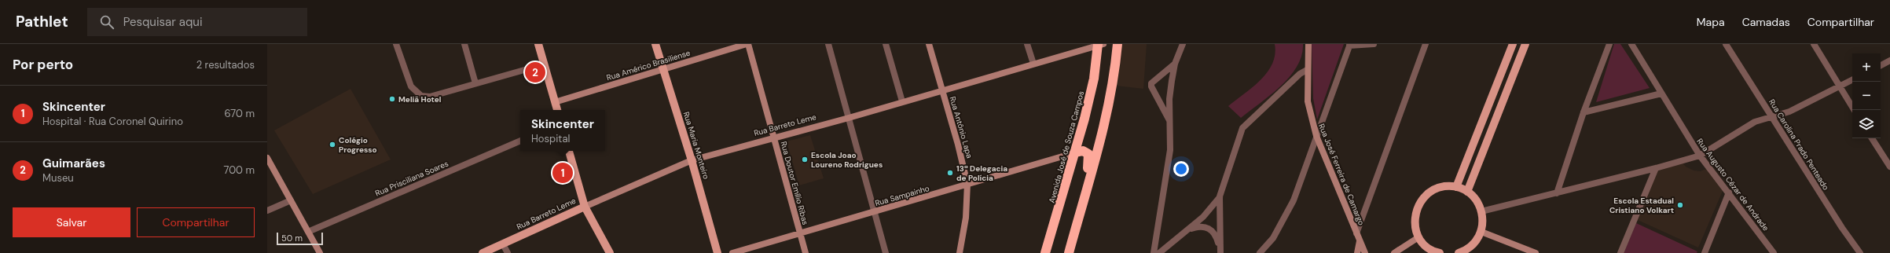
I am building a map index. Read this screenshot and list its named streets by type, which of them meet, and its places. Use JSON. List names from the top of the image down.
{
  "streets": {
    "highway": ["Avenida José de Souza Campos"],
    "main road": [
      "Rua Américo Brasiliense",
      "Rua Barreto Leme",
      "Rua Antônio Lapa",
      "Rua Maria Monteiro",
      "Rua José Ferreira de Camargo",
      "Rua Doutor Emílio Ribas",
      "Rua Sampainho"
    ],
    "street": ["Rua Carolina Prado Penteado", "Rua Prisciliana Soares", "Rua Augusto Cézar de Andrade"]
  },
  "crossings": [
    ["Rua Américo Brasiliense", "Rua Maria Monteiro"],
    ["Rua Américo Brasiliense", "Rua Doutor Emílio Ribas"],
    ["Rua Barreto Leme", "Rua Antônio Lapa"],
    ["Rua Barreto Leme", "Rua Maria Monteiro"],
    ["Rua Barreto Leme", "Avenida José de Souza Campos"],
    ["Rua Barreto Leme", "Rua Doutor Emílio Ribas"],
    ["Rua Antônio Lapa", "Rua Sampainho"],
    ["Avenida José de Souza Campos", "Rua Sampainho"],
    ["Rua Doutor Emílio Ribas", "Rua Sampainho"]
  ],
  "places": [
    "Meliã Hotel",
    "Colégio Progresso",
    "Escola Joao Loureno Rodrigues",
    "13ª Delegacia de Polícia",
    "Escola Estadual Cristiano Volkart"
  ],
  "scale_bar": "50 m",
  "page": {
    "header": "Pathlet",
    "search": "Pesquisar aqui",
    "nav": ["Mapa", "Camadas", "Compartilhar"],
    "heading": ["Por perto", "2 resultados"],
    "map_buttons": ["+", "−"],
    "pins": ["2", "1"],
    "list": [
      {
        "mark": "1",
        "name": "Skincenter",
        "note": "Hospital · Rua Coronel Quirino",
        "value": "670 m"
      },
      {
        "mark": "2",
        "name": "Guimarães",
        "note": "Museu",
        "value": "700 m"
      }
    ],
    "popup": ["Skincenter", "Hospital"],
    "buttons": ["Salvar", "Compartilhar"],
    "scale": "50 m"
  }
}
